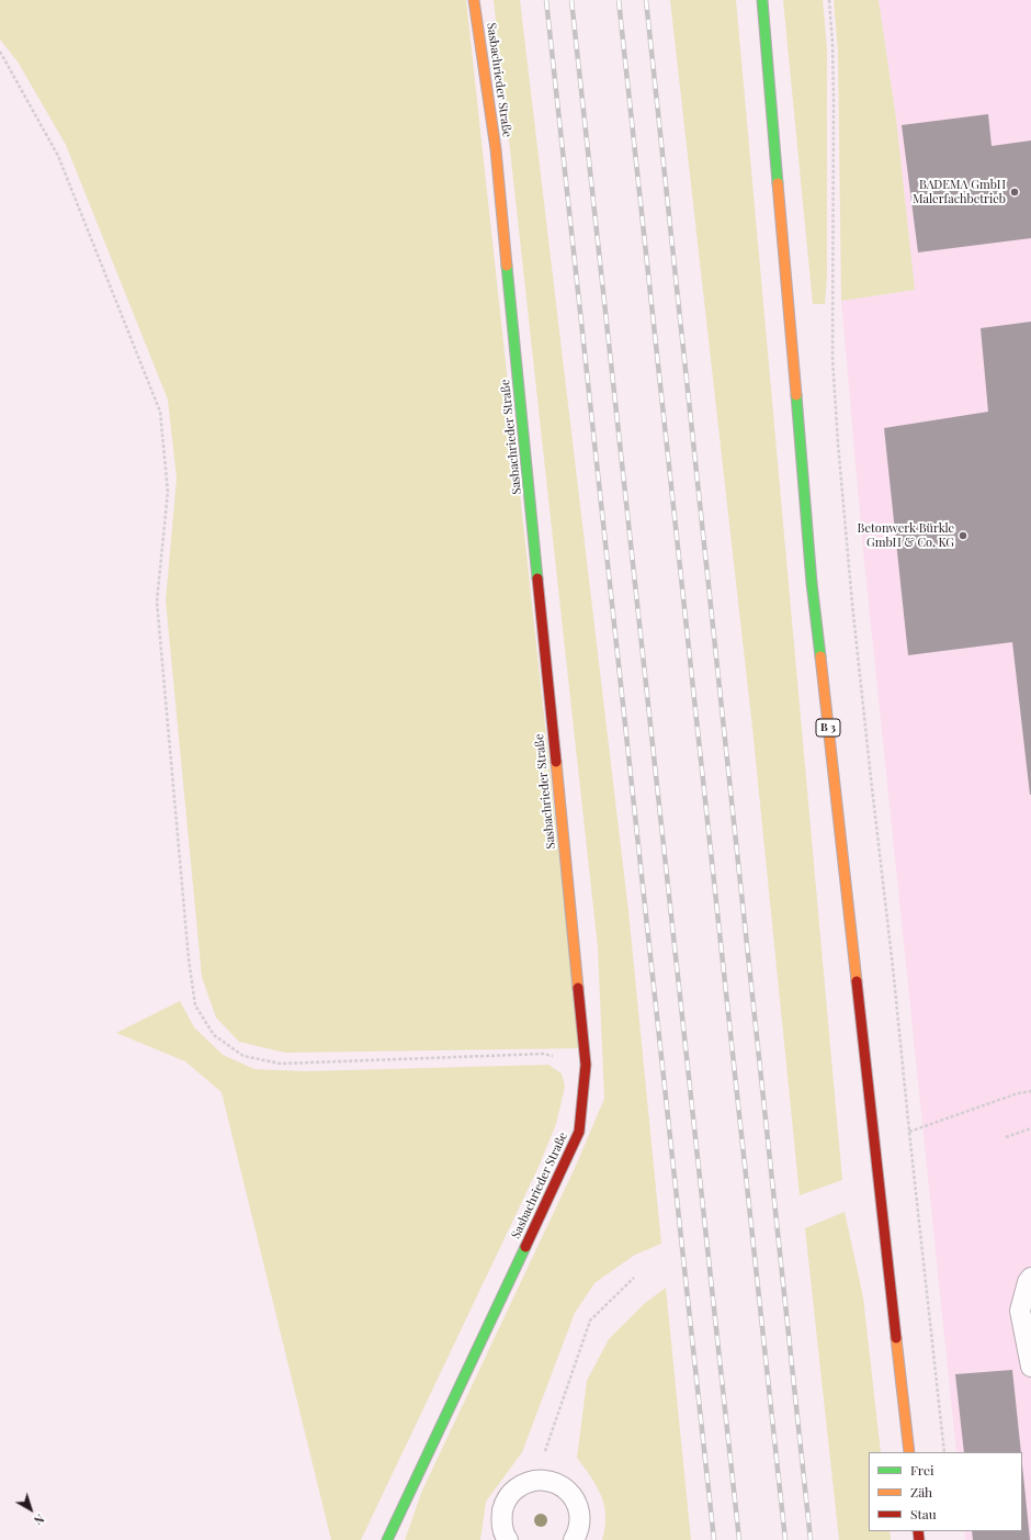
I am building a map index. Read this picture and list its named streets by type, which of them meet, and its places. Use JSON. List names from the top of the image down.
{
  "streets": {
    "street": ["Sasbachrieder Straße", "B 3"]
  },
  "places": ["BADEMA GmbH Malerfachbetrieb", "Betonwerk Bürkle GmbH & Co. KG"],
  "legend": ["Frei", "Zäh", "Stau"],
  "north": "bottom right"
}
